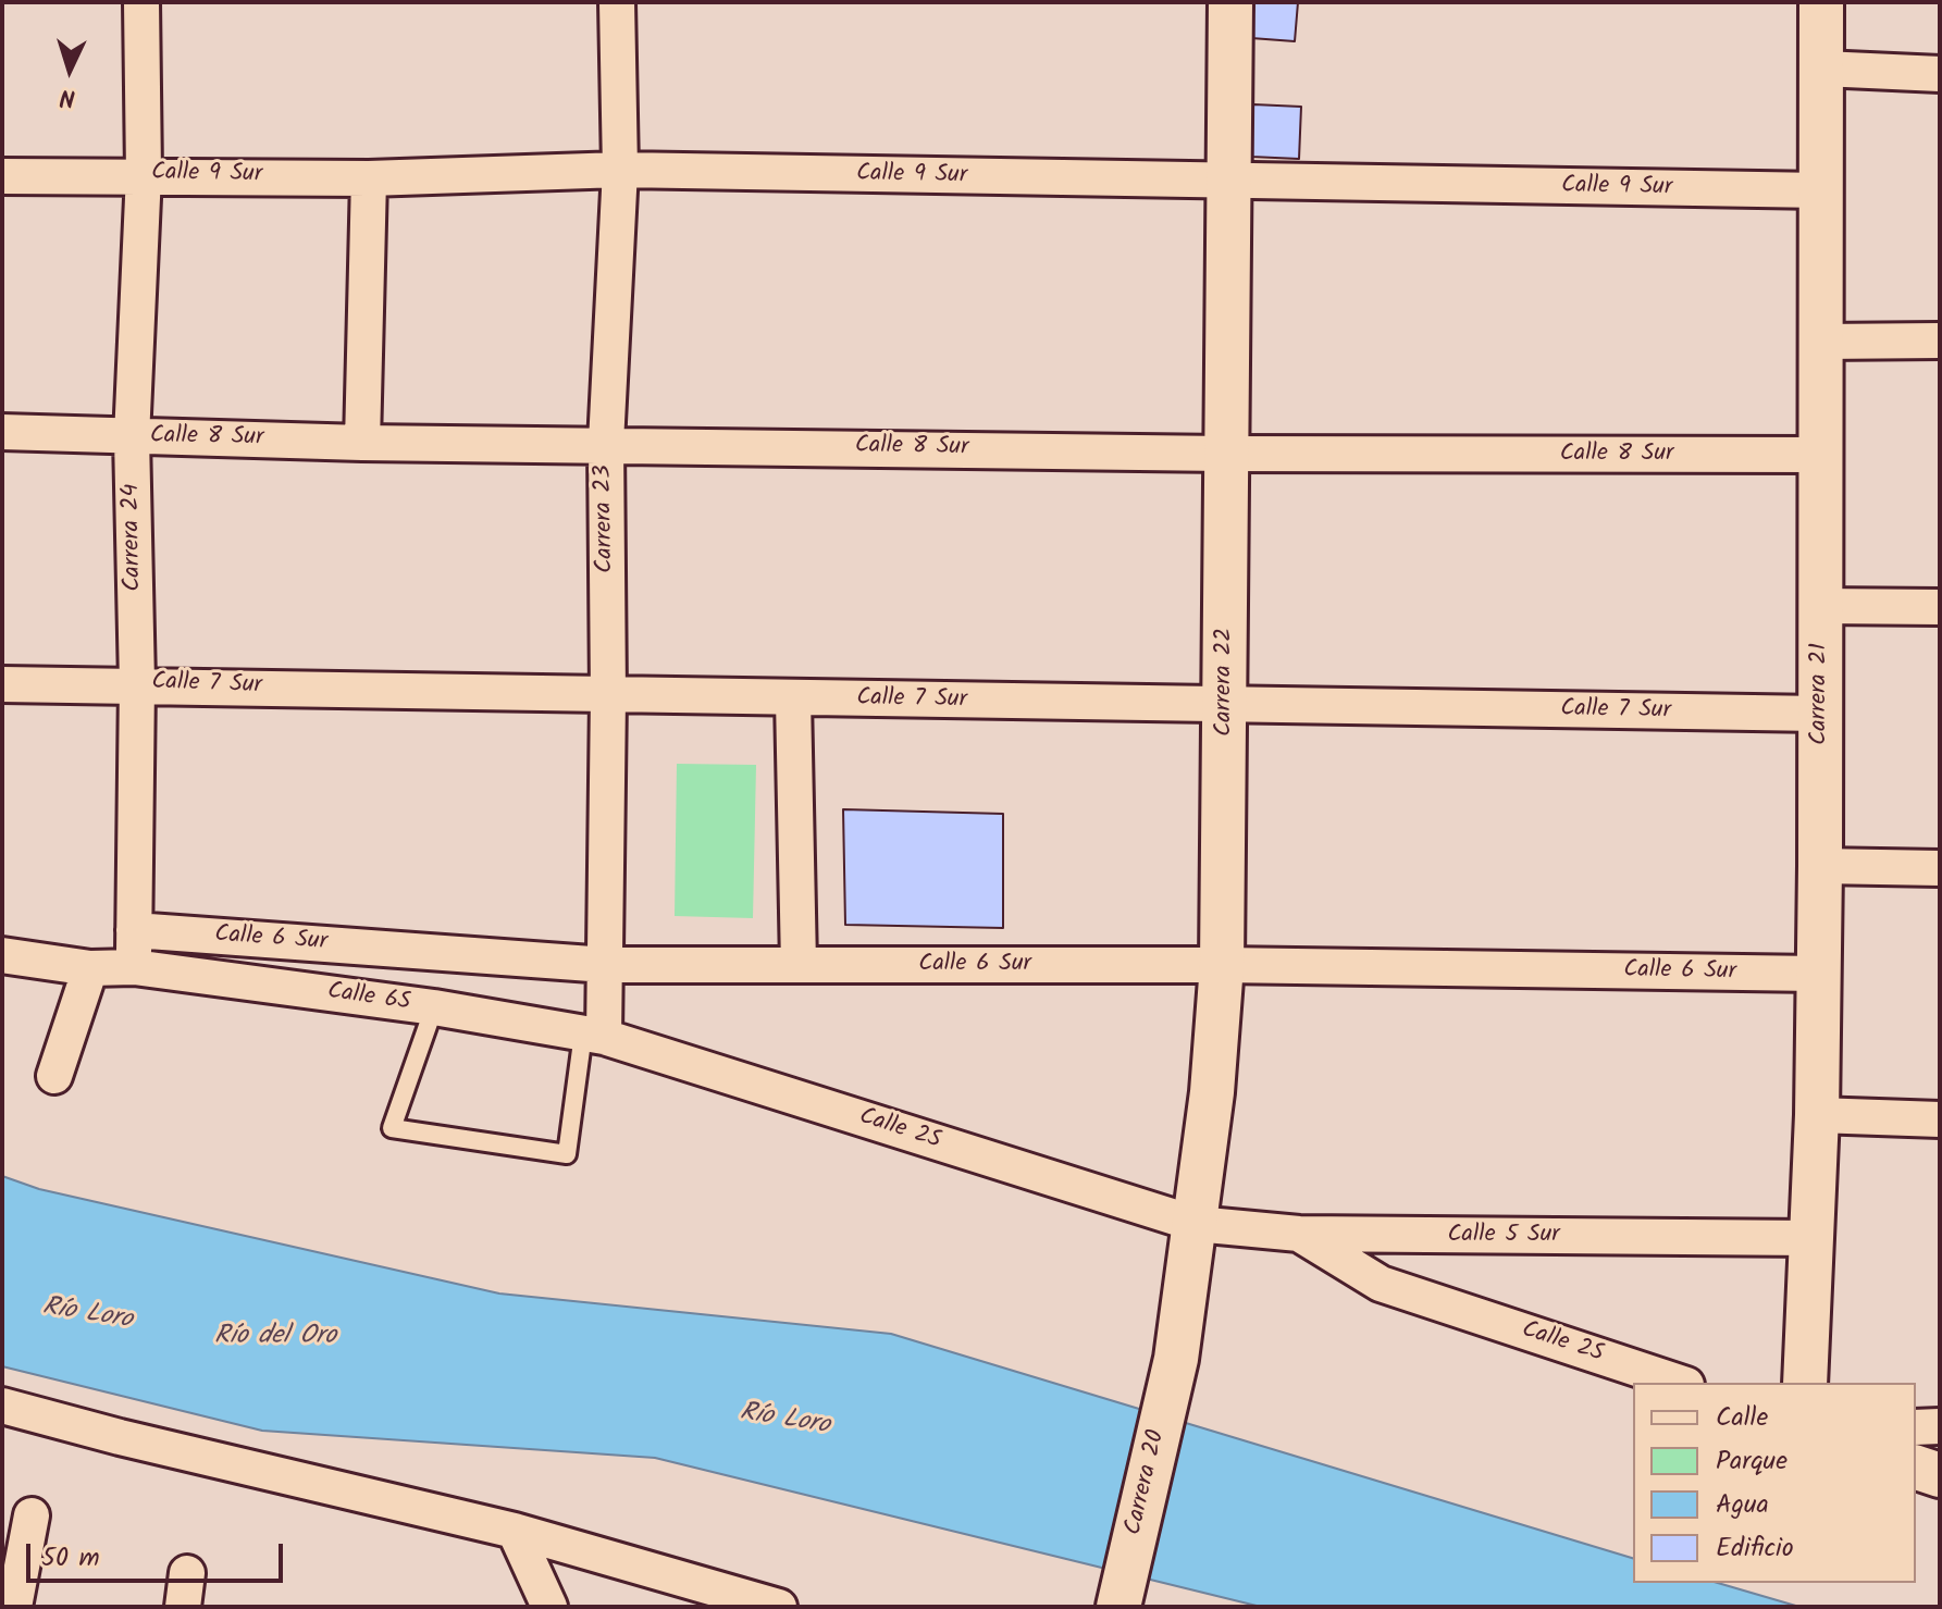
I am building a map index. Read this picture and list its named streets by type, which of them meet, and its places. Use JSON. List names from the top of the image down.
{
  "streets": {
    "street": [
      "Calle 9 Sur",
      "Calle 8 Sur",
      "Carrera 23",
      "Carrera 24",
      "Carrera 22",
      "Calle 7 Sur",
      "Carrera 21",
      "Calle 6 Sur",
      "Calle 6S",
      "Calle 2S",
      "Calle 5 Sur",
      "Carrera 20"
    ]
  },
  "crossings": [
    ["Calle 9 Sur", "Carrera 23"],
    ["Calle 9 Sur", "Carrera 24"],
    ["Calle 9 Sur", "Carrera 22"],
    ["Calle 9 Sur", "Carrera 21"],
    ["Calle 8 Sur", "Carrera 23"],
    ["Calle 8 Sur", "Carrera 24"],
    ["Calle 8 Sur", "Carrera 22"],
    ["Calle 8 Sur", "Carrera 21"],
    ["Carrera 23", "Calle 7 Sur"],
    ["Carrera 23", "Calle 6 Sur"],
    ["Carrera 23", "Calle 6S"],
    ["Carrera 23", "Calle 2S"],
    ["Carrera 24", "Calle 7 Sur"],
    ["Carrera 24", "Calle 6 Sur"],
    ["Carrera 24", "Calle 6S"],
    ["Carrera 22", "Calle 7 Sur"],
    ["Carrera 22", "Calle 6 Sur"],
    ["Carrera 22", "Calle 2S"],
    ["Carrera 22", "Calle 5 Sur"],
    ["Carrera 22", "Carrera 20"],
    ["Calle 7 Sur", "Carrera 21"],
    ["Carrera 21", "Calle 6 Sur"],
    ["Carrera 21", "Calle 5 Sur"],
    ["Calle 6S", "Calle 2S"],
    ["Calle 2S", "Calle 5 Sur"]
  ],
  "water": ["Río Loro", "Río del Oro"],
  "legend": [
    "Calle",
    "Parque",
    "Agua",
    "Edificio"
  ],
  "scale_bar": "50 m",
  "north": "bottom"
}
